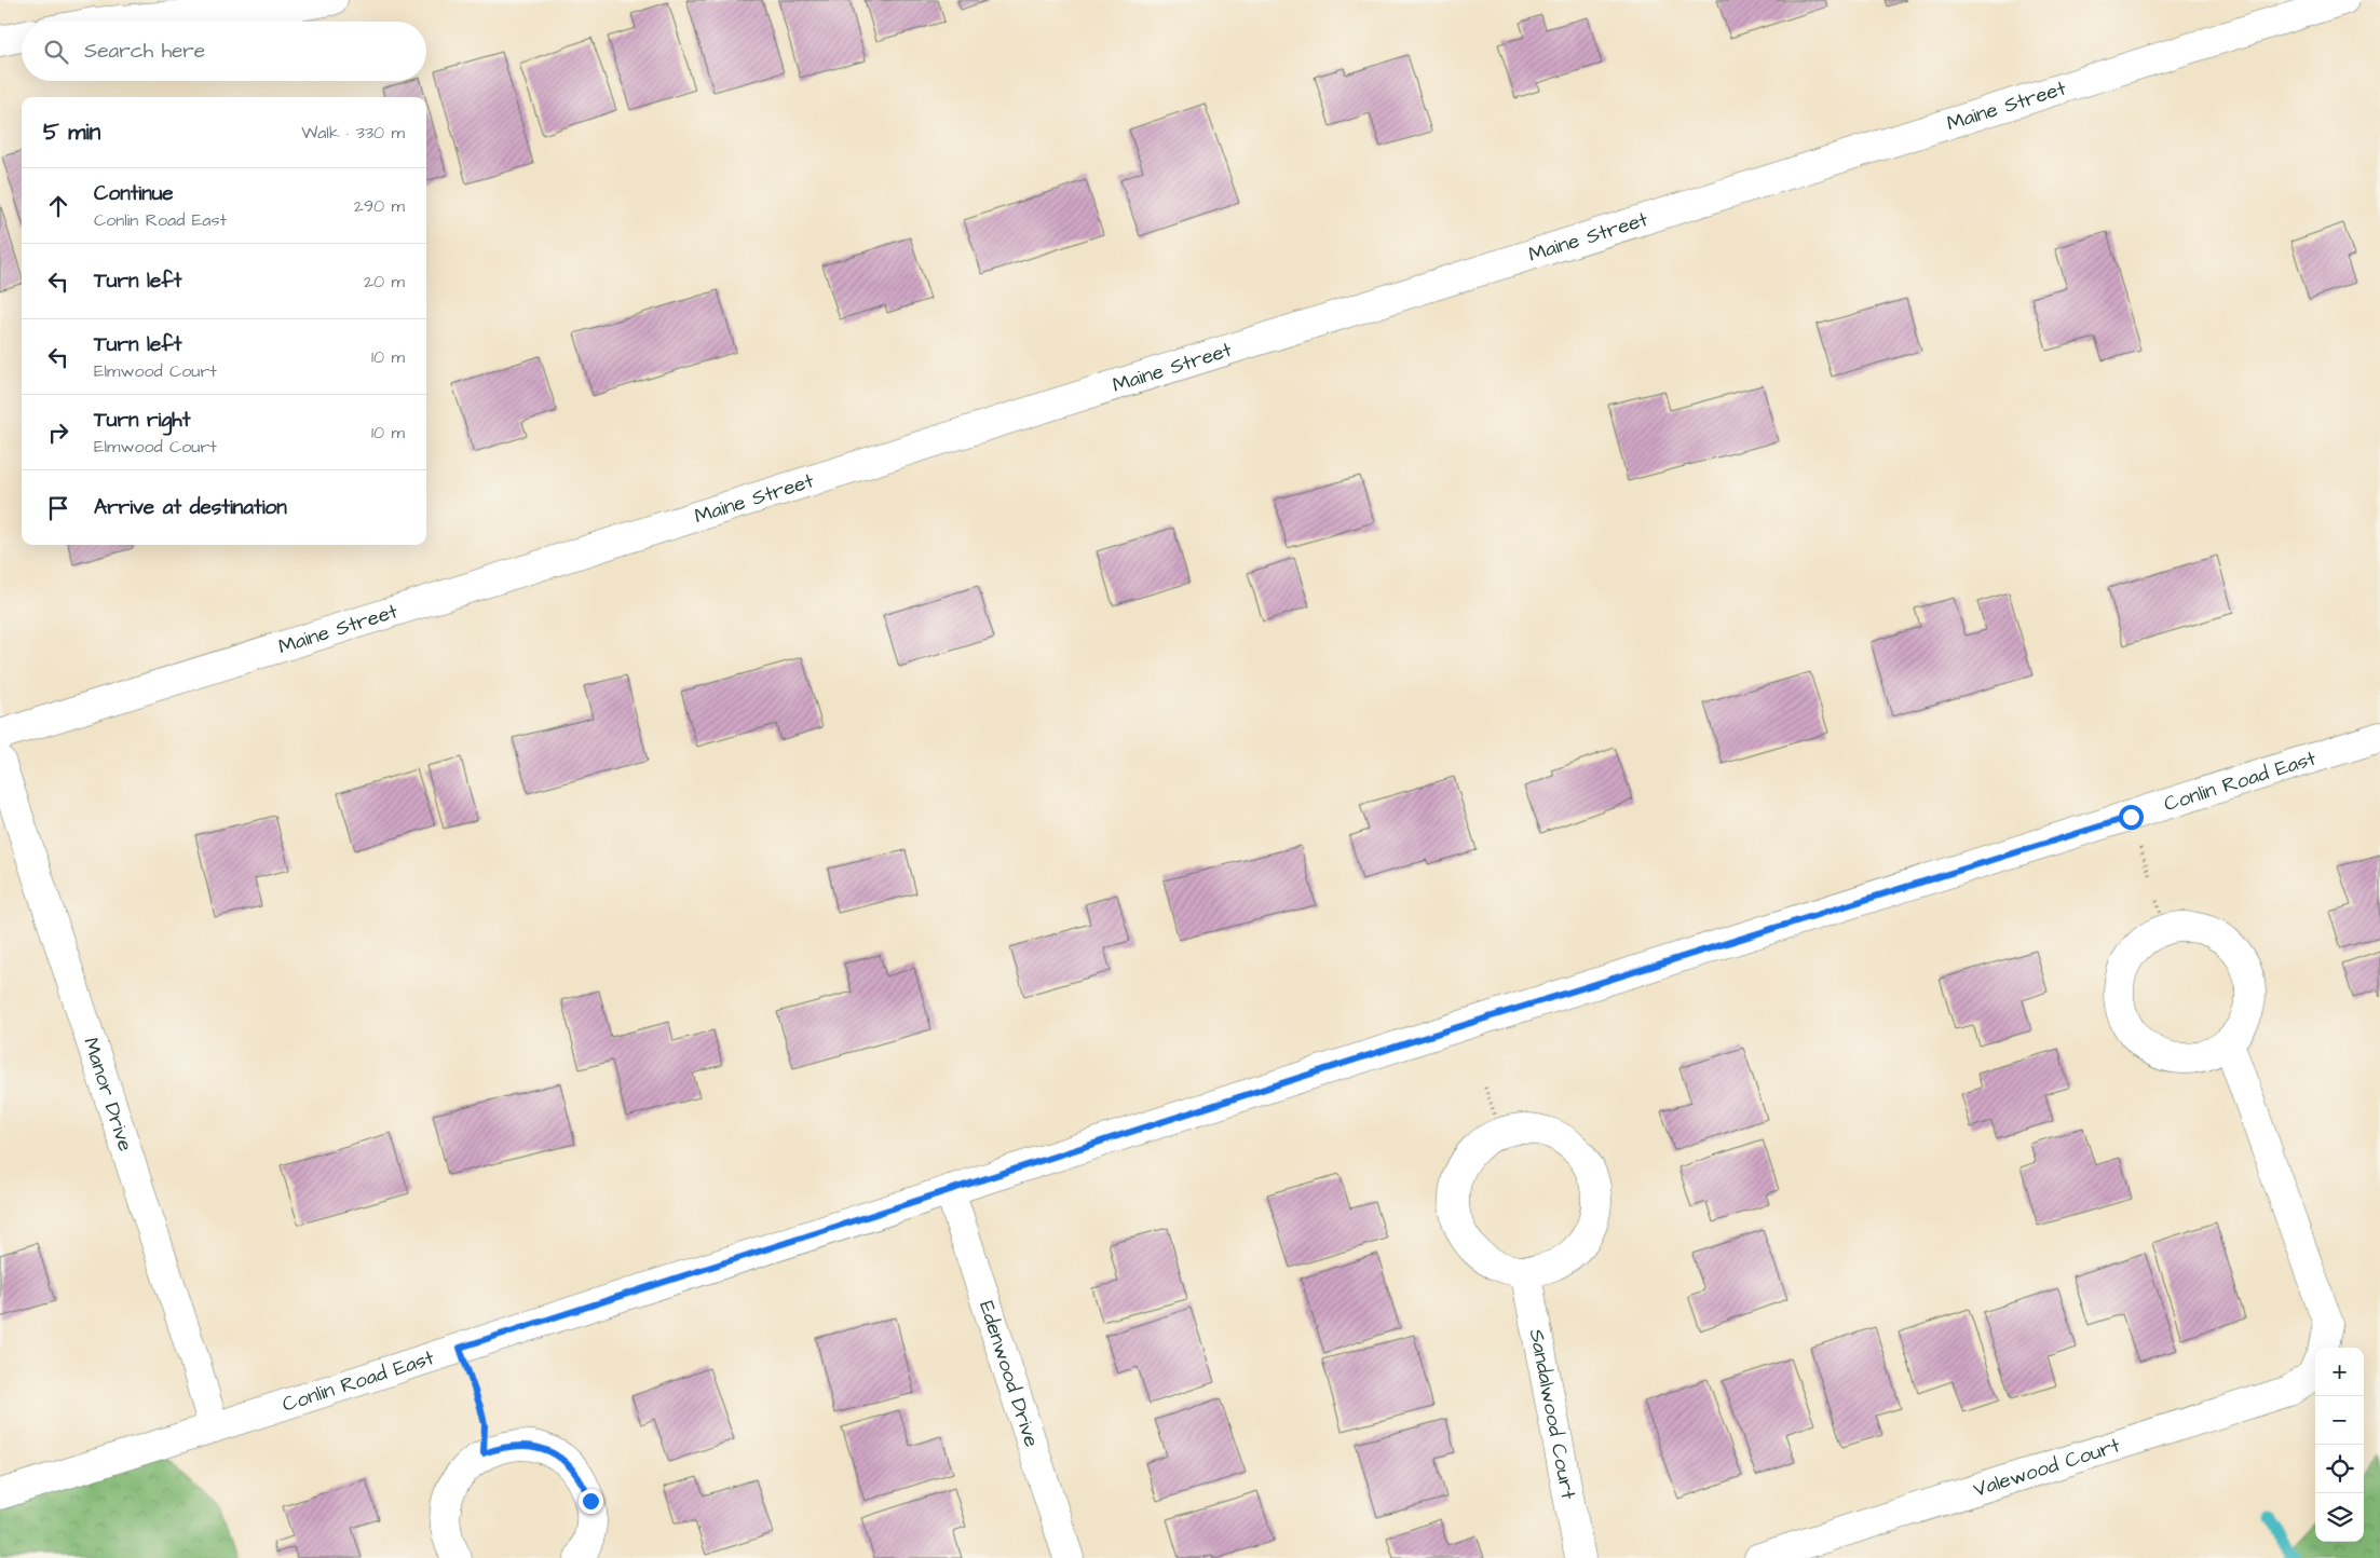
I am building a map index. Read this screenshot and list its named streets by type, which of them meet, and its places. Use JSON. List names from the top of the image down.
{
  "streets": {
    "street": [
      "Maine Street",
      "Conlin Road East",
      "Manor Drive",
      "Edenwood Drive",
      "Sandalwood Court",
      "Valewood Court"
    ]
  },
  "crossings": [
    ["Conlin Road East", "Manor Drive"],
    ["Conlin Road East", "Edenwood Drive"]
  ],
  "page": {
    "search": "Search here",
    "heading": ["5 min", "Walk · 330 m"],
    "list": [
      ["Continue", "Conlin Road East", "290 m"],
      ["Turn left", "20 m"],
      ["Turn left", "Elmwood Court", "10 m"],
      ["Turn right", "Elmwood Court", "10 m"],
      "Arrive at destination"
    ],
    "map_buttons": ["+", "−"]
  }
}
